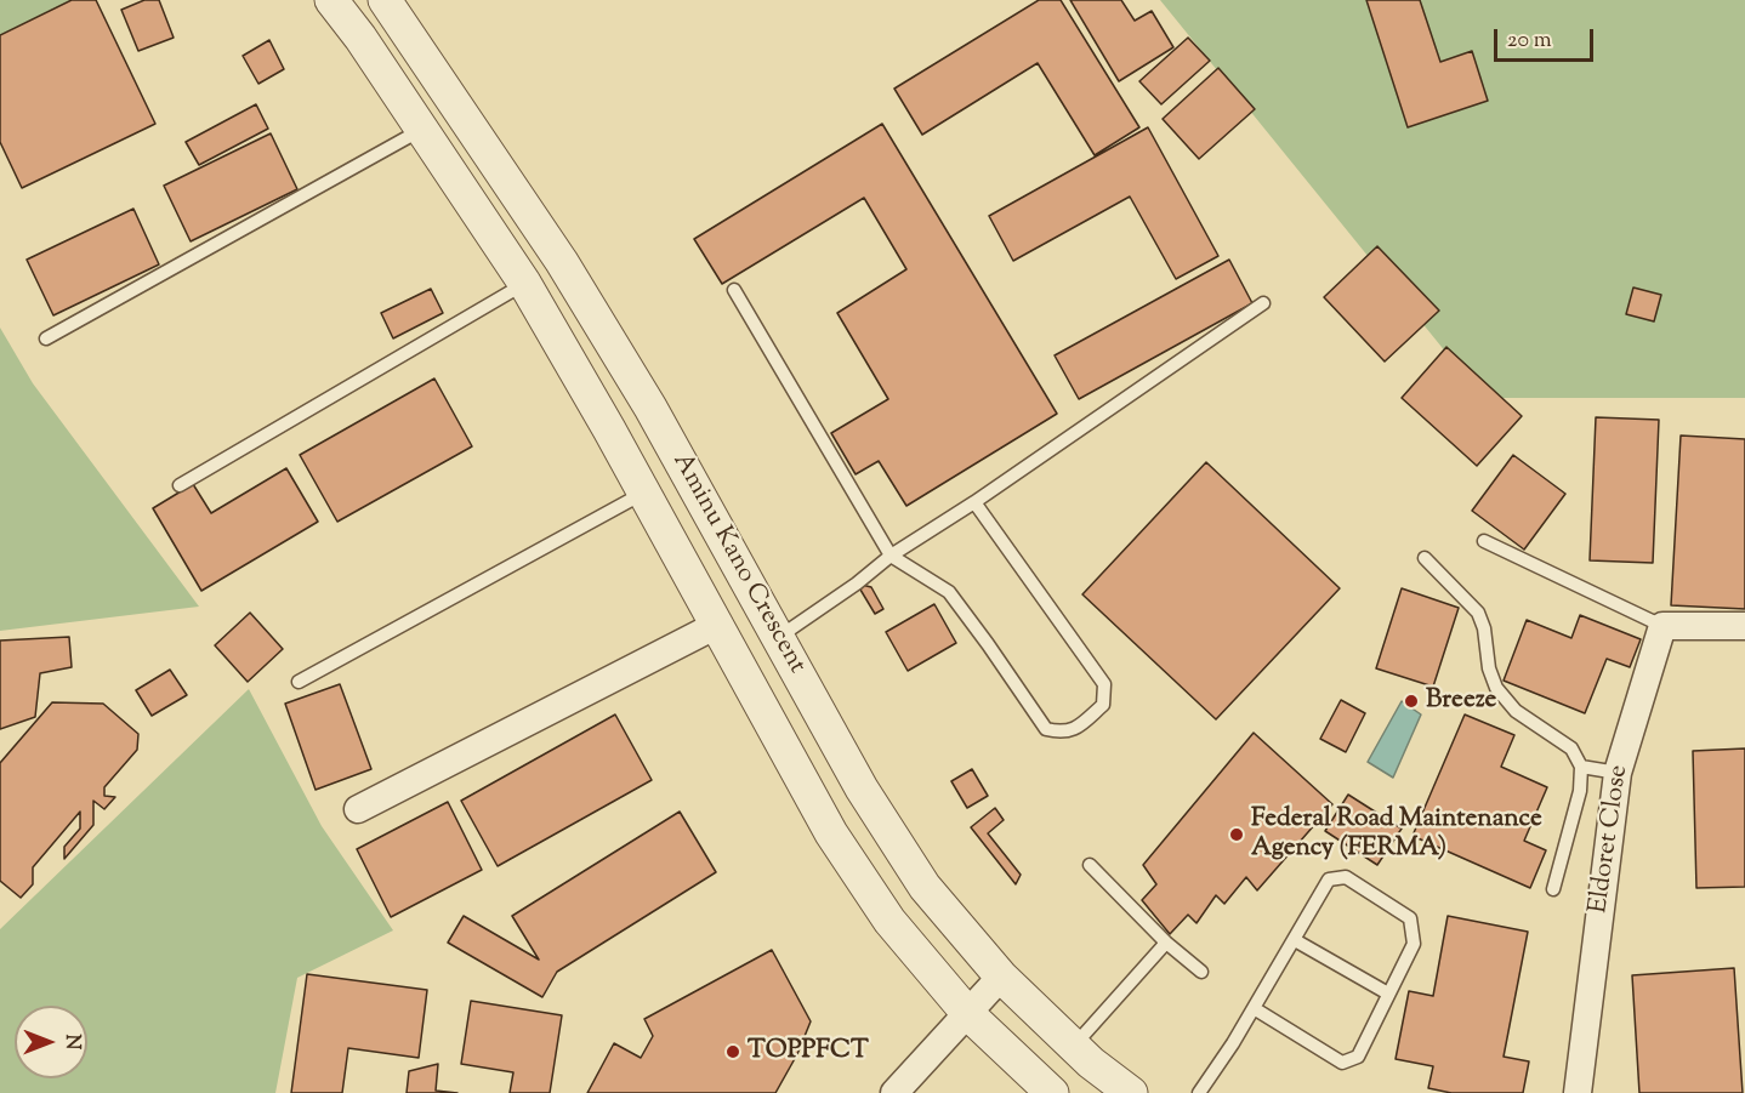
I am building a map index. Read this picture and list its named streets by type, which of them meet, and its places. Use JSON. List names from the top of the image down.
{
  "streets": {
    "street": ["Aminu Kano Crescent", "Eldoret Close"]
  },
  "places": ["Breeze", "Federal Road Maintenance Agency (FERMA)", "TOPPFCT"],
  "scale_bar": "20 m",
  "north": "right"
}
